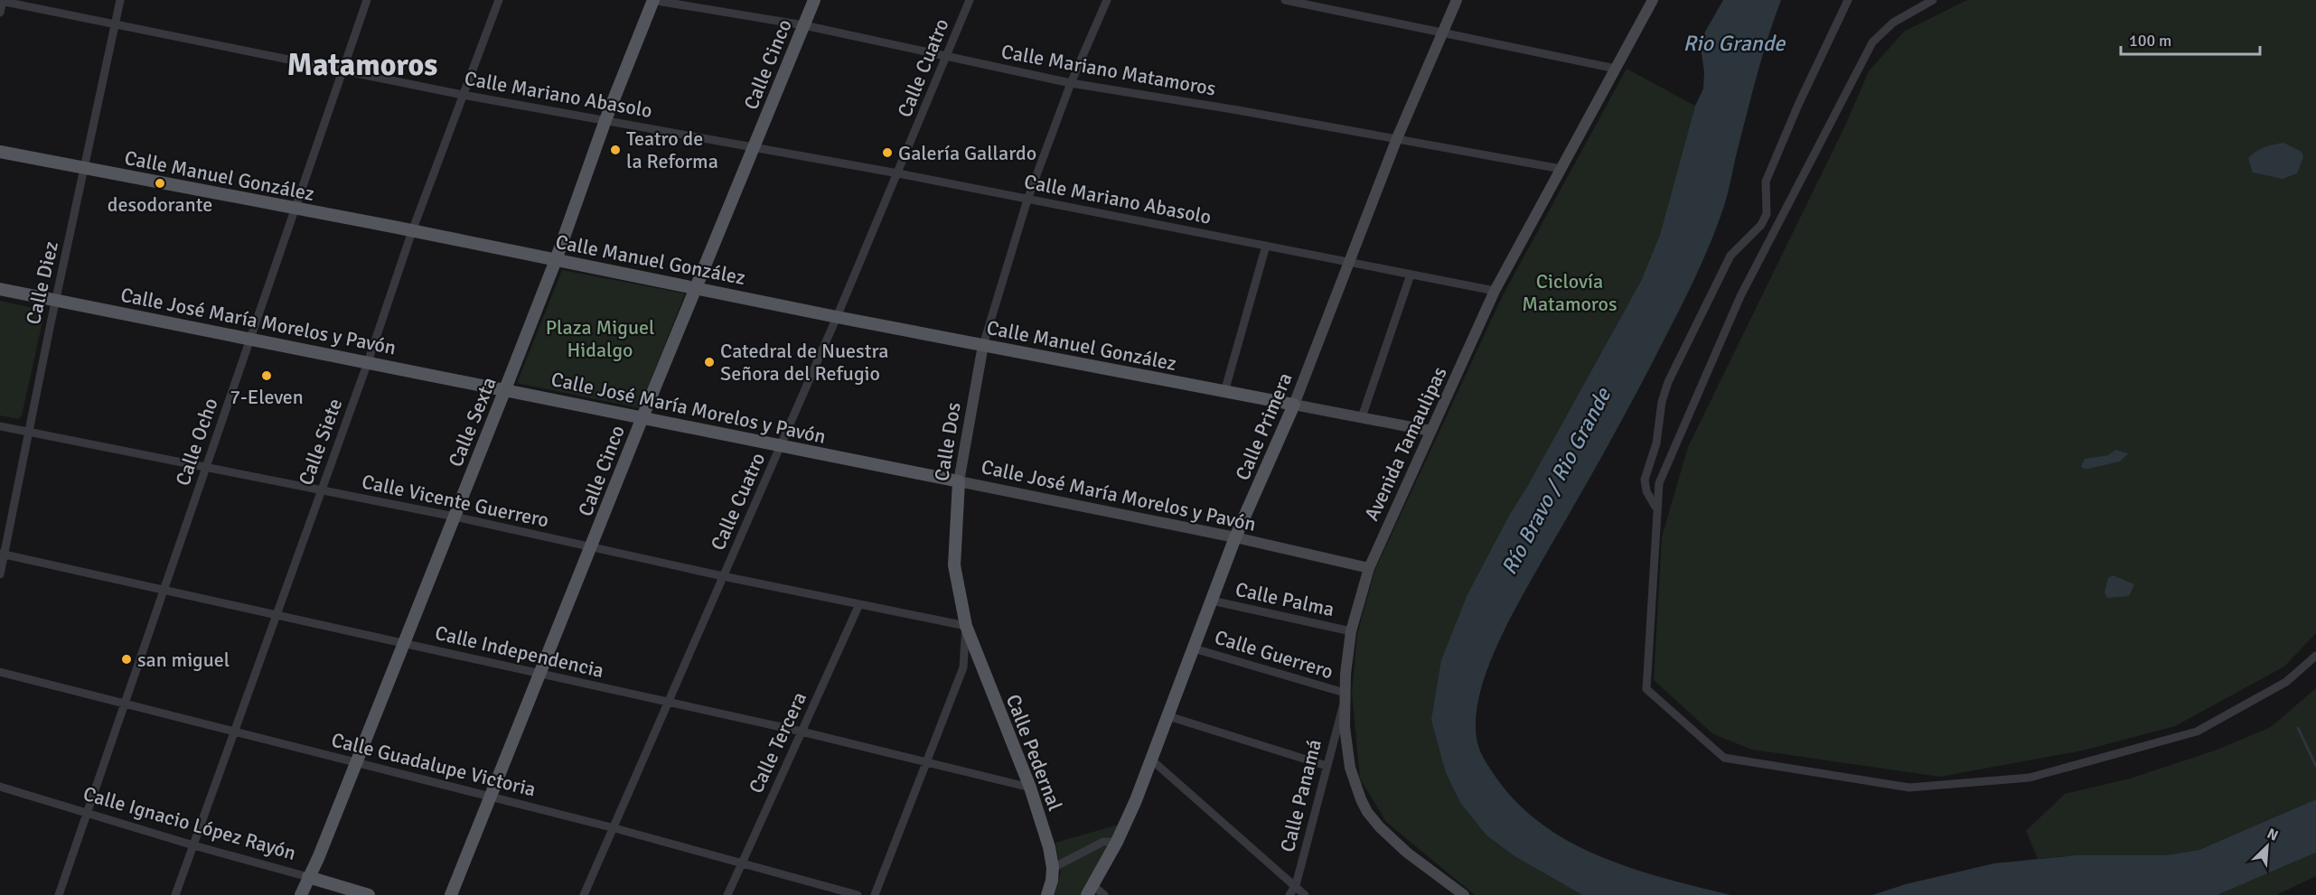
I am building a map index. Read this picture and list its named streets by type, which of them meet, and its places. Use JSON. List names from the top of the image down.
{
  "streets": {
    "main road": [
      "Calle Cinco",
      "Calle Manuel González",
      "Calle José María Morelos y Pavón",
      "Calle Sexta",
      "Calle Primera",
      "Calle Dos",
      "Calle Pedernal",
      "Calle Ignacio López Rayón"
    ],
    "street": [
      "Calle Cuatro",
      "Calle Mariano Matamoros",
      "Calle Mariano Abasolo",
      "Calle Diez",
      "Calle Ocho",
      "Calle Siete",
      "Avenida Tamaulipas",
      "Calle Vicente Guerrero",
      "Calle Palma",
      "Calle Independencia",
      "Calle Guerrero",
      "Calle Tercera",
      "Calle Guadalupe Victoria",
      "Calle Panamá"
    ]
  },
  "crossings": [
    ["Calle Cinco", "Calle Mariano Matamoros"],
    ["Calle Cinco", "Calle Mariano Abasolo"],
    ["Calle Cinco", "Calle Manuel González"],
    ["Calle Cinco", "Calle José María Morelos y Pavón"],
    ["Calle Cinco", "Calle Vicente Guerrero"],
    ["Calle Cinco", "Calle Independencia"],
    ["Calle Cinco", "Calle Guadalupe Victoria"],
    ["Calle Cuatro", "Calle Mariano Matamoros"],
    ["Calle Cuatro", "Calle Mariano Abasolo"],
    ["Calle Cuatro", "Calle Manuel González"],
    ["Calle Cuatro", "Calle José María Morelos y Pavón"],
    ["Calle Cuatro", "Calle Vicente Guerrero"],
    ["Calle Cuatro", "Calle Independencia"],
    ["Calle Cuatro", "Calle Guadalupe Victoria"],
    ["Calle Mariano Matamoros", "Calle Sexta"],
    ["Calle Mariano Matamoros", "Calle Primera"],
    ["Calle Mariano Matamoros", "Calle Dos"],
    ["Calle Mariano Matamoros", "Avenida Tamaulipas"],
    ["Calle Mariano Abasolo", "Calle Diez"],
    ["Calle Mariano Abasolo", "Calle Sexta"],
    ["Calle Mariano Abasolo", "Calle Primera"],
    ["Calle Mariano Abasolo", "Calle Ocho"],
    ["Calle Mariano Abasolo", "Calle Siete"],
    ["Calle Mariano Abasolo", "Calle Dos"],
    ["Calle Mariano Abasolo", "Avenida Tamaulipas"],
    ["Calle Manuel González", "Calle Diez"],
    ["Calle Manuel González", "Calle Sexta"],
    ["Calle Manuel González", "Calle Primera"],
    ["Calle Manuel González", "Calle Ocho"],
    ["Calle Manuel González", "Calle Siete"],
    ["Calle Manuel González", "Calle Dos"],
    ["Calle Diez", "Calle José María Morelos y Pavón"],
    ["Calle Diez", "Calle Vicente Guerrero"],
    ["Calle Diez", "Calle Independencia"],
    ["Calle José María Morelos y Pavón", "Calle Sexta"],
    ["Calle José María Morelos y Pavón", "Calle Primera"],
    ["Calle José María Morelos y Pavón", "Calle Ocho"],
    ["Calle José María Morelos y Pavón", "Calle Siete"],
    ["Calle José María Morelos y Pavón", "Calle Dos"],
    ["Calle José María Morelos y Pavón", "Avenida Tamaulipas"],
    ["Calle Sexta", "Calle Vicente Guerrero"],
    ["Calle Sexta", "Calle Independencia"],
    ["Calle Sexta", "Calle Guadalupe Victoria"],
    ["Calle Sexta", "Calle Ignacio López Rayón"],
    ["Calle Primera", "Calle Palma"],
    ["Calle Primera", "Calle Guerrero"],
    ["Calle Ocho", "Calle Vicente Guerrero"],
    ["Calle Ocho", "Calle Independencia"],
    ["Calle Ocho", "Calle Guadalupe Victoria"],
    ["Calle Ocho", "Calle Ignacio López Rayón"],
    ["Calle Siete", "Calle Vicente Guerrero"],
    ["Calle Siete", "Calle Independencia"],
    ["Calle Siete", "Calle Guadalupe Victoria"],
    ["Calle Siete", "Calle Ignacio López Rayón"],
    ["Calle Dos", "Calle Vicente Guerrero"],
    ["Calle Dos", "Calle Independencia"],
    ["Calle Dos", "Calle Pedernal"],
    ["Avenida Tamaulipas", "Calle Palma"],
    ["Avenida Tamaulipas", "Calle Guerrero"],
    ["Avenida Tamaulipas", "Calle Panamá"],
    ["Calle Vicente Guerrero", "Calle Tercera"],
    ["Calle Vicente Guerrero", "Calle Pedernal"],
    ["Calle Independencia", "Calle Tercera"],
    ["Calle Independencia", "Calle Pedernal"],
    ["Calle Guerrero", "Calle Panamá"],
    ["Calle Tercera", "Calle Guadalupe Victoria"]
  ],
  "districts": ["Matamoros"],
  "water": ["Rio Grande", "Río Bravo / Rio Grande"],
  "parks": ["Ciclovía Matamoros", "Plaza Miguel Hidalgo"],
  "places": [
    "Teatro de la Reforma",
    "Galería Gallardo",
    "desodorante",
    "Catedral de Nuestra Señora del Refugio",
    "7-Eleven",
    "san miguel"
  ],
  "scale_bar": "100 m",
  "north": "top right"
}
